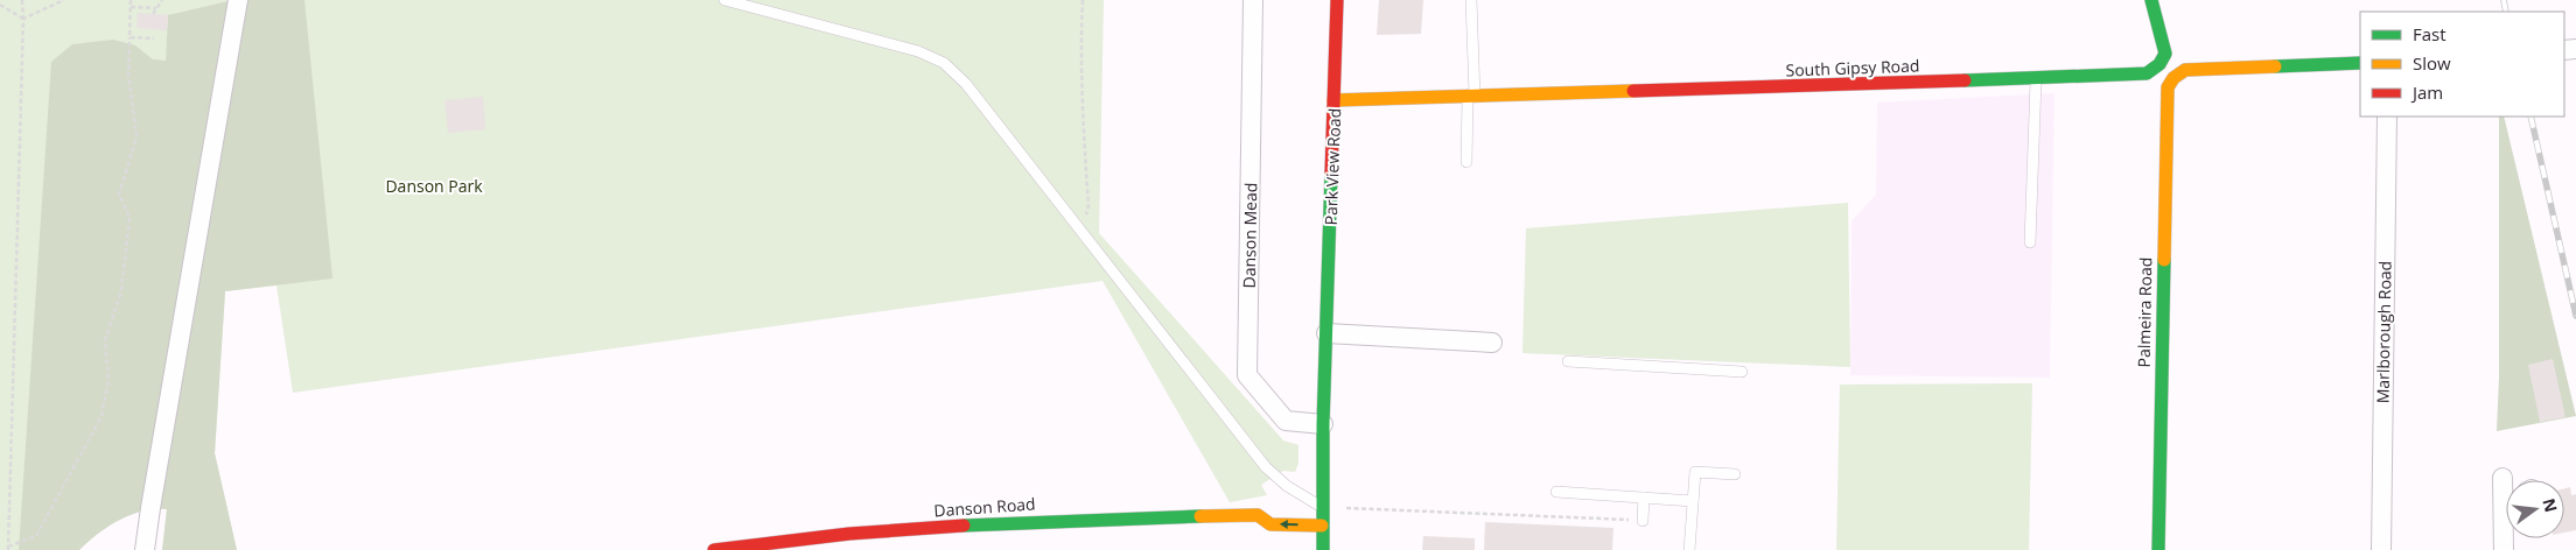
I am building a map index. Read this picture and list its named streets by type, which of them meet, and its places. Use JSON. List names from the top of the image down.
{
  "streets": {
    "street": [
      "South Gipsy Road",
      "Park View Road",
      "Danson Mead",
      "Palmeira Road",
      "Marlborough Road",
      "Danson Road"
    ]
  },
  "crossings": [
    ["South Gipsy Road", "Park View Road"],
    ["Park View Road", "Danson Mead"],
    ["Park View Road", "Danson Road"]
  ],
  "one_way": ["Danson Road"],
  "parks": ["Danson Park"],
  "legend": ["Fast", "Slow", "Jam"],
  "north": "right"
}
